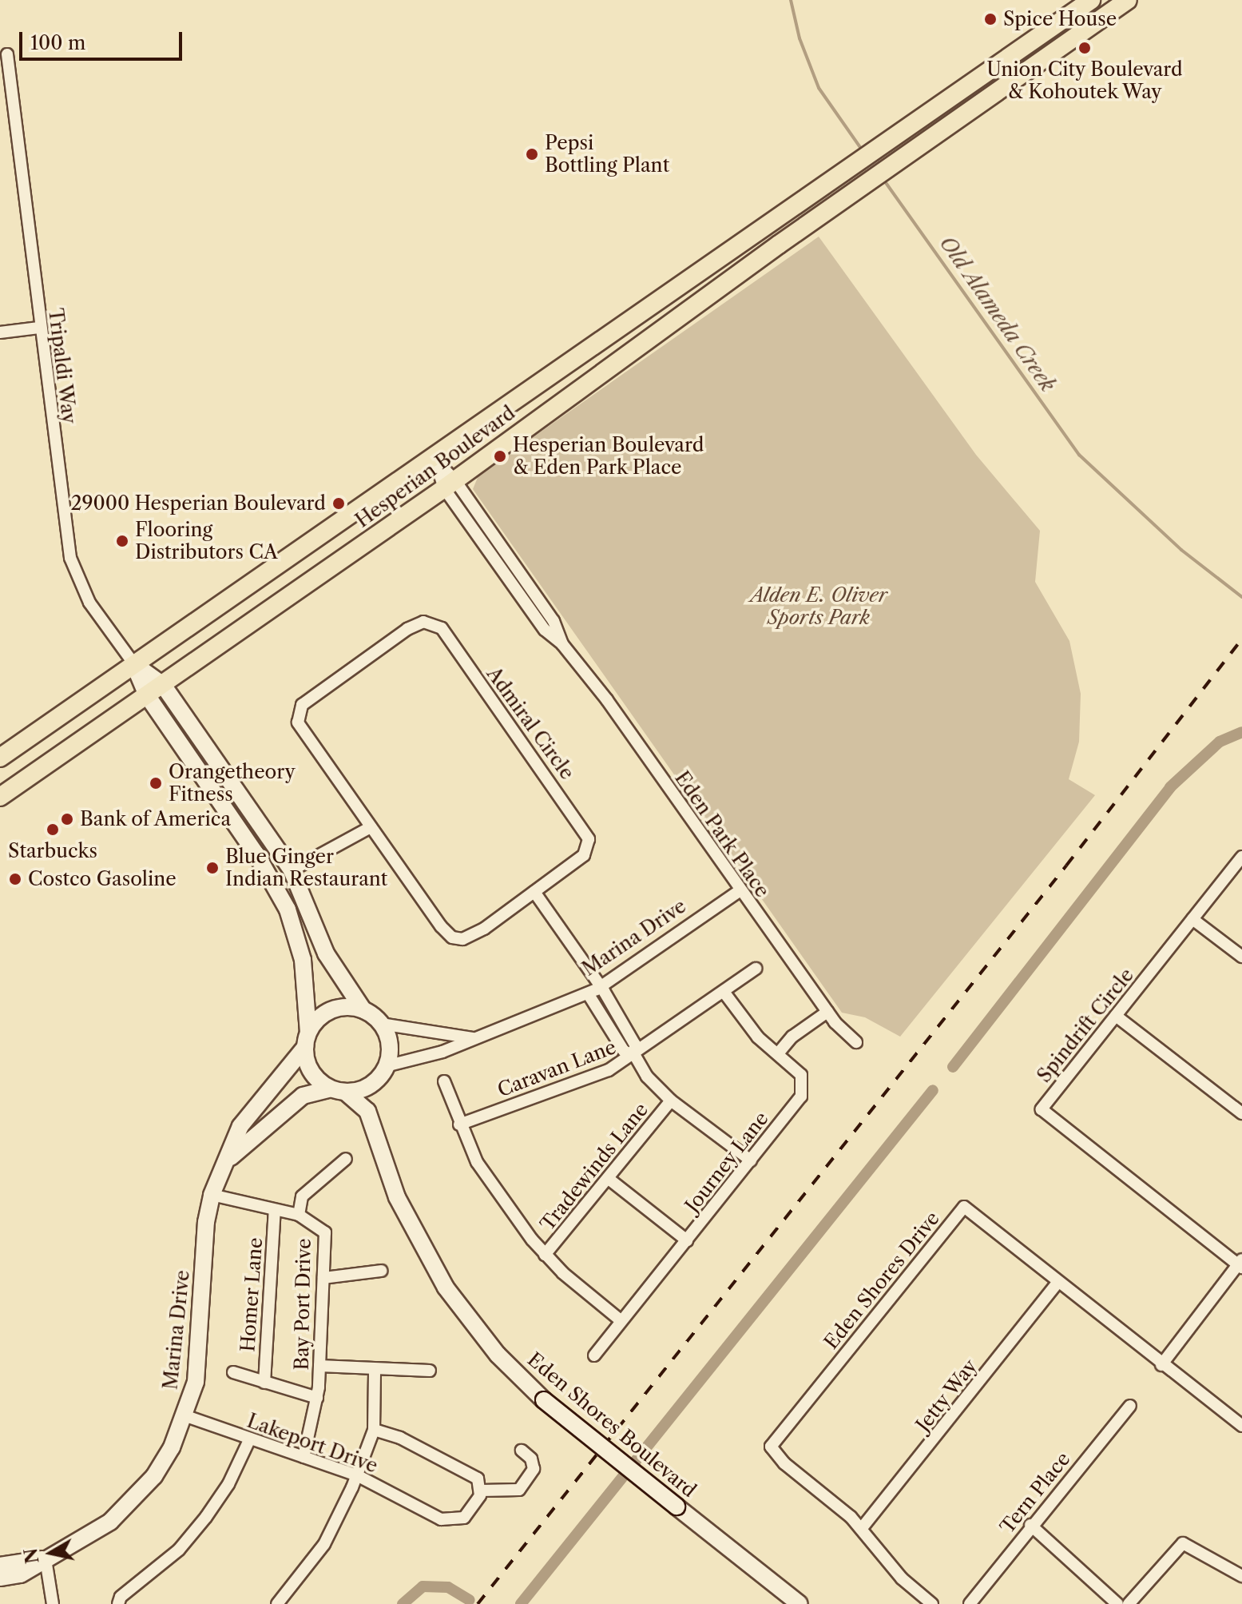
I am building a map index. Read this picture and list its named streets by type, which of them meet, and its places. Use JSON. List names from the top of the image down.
{
  "streets": {
    "main road": ["Hesperian Boulevard"],
    "street": [
      "Tripaldi Way",
      "Admiral Circle",
      "Eden Park Place",
      "Marina Drive",
      "Spindrift Circle",
      "Caravan Lane",
      "Journey Lane",
      "Tradewinds Lane",
      "Eden Shores Drive",
      "Homer Lane",
      "Bay Port Drive",
      "Jetty Way",
      "Eden Shores Boulevard",
      "Lakeport Drive",
      "Tern Place"
    ]
  },
  "crossings": [
    ["Tripaldi Way", "Hesperian Boulevard"],
    ["Hesperian Boulevard", "Eden Park Place"],
    ["Eden Park Place", "Marina Drive"],
    ["Marina Drive", "Bay Port Drive"],
    ["Marina Drive", "Lakeport Drive"],
    ["Caravan Lane", "Journey Lane"],
    ["Eden Shores Drive", "Jetty Way"],
    ["Homer Lane", "Bay Port Drive"],
    ["Bay Port Drive", "Lakeport Drive"]
  ],
  "water": ["Old Alameda Creek"],
  "parks": ["Alden E. Oliver Sports Park"],
  "places": [
    "Spice House",
    "Union City Boulevard & Kohoutek Way",
    "Pepsi Bottling Plant",
    "Hesperian Boulevard & Eden Park Place",
    "29000 Hesperian Boulevard",
    "Flooring Distributors CA",
    "Orangetheory Fitness",
    "Bank of America",
    "Starbucks",
    "Blue Ginger Indian Restaurant",
    "Costco Gasoline"
  ],
  "scale_bar": "100 m",
  "north": "left"
}
